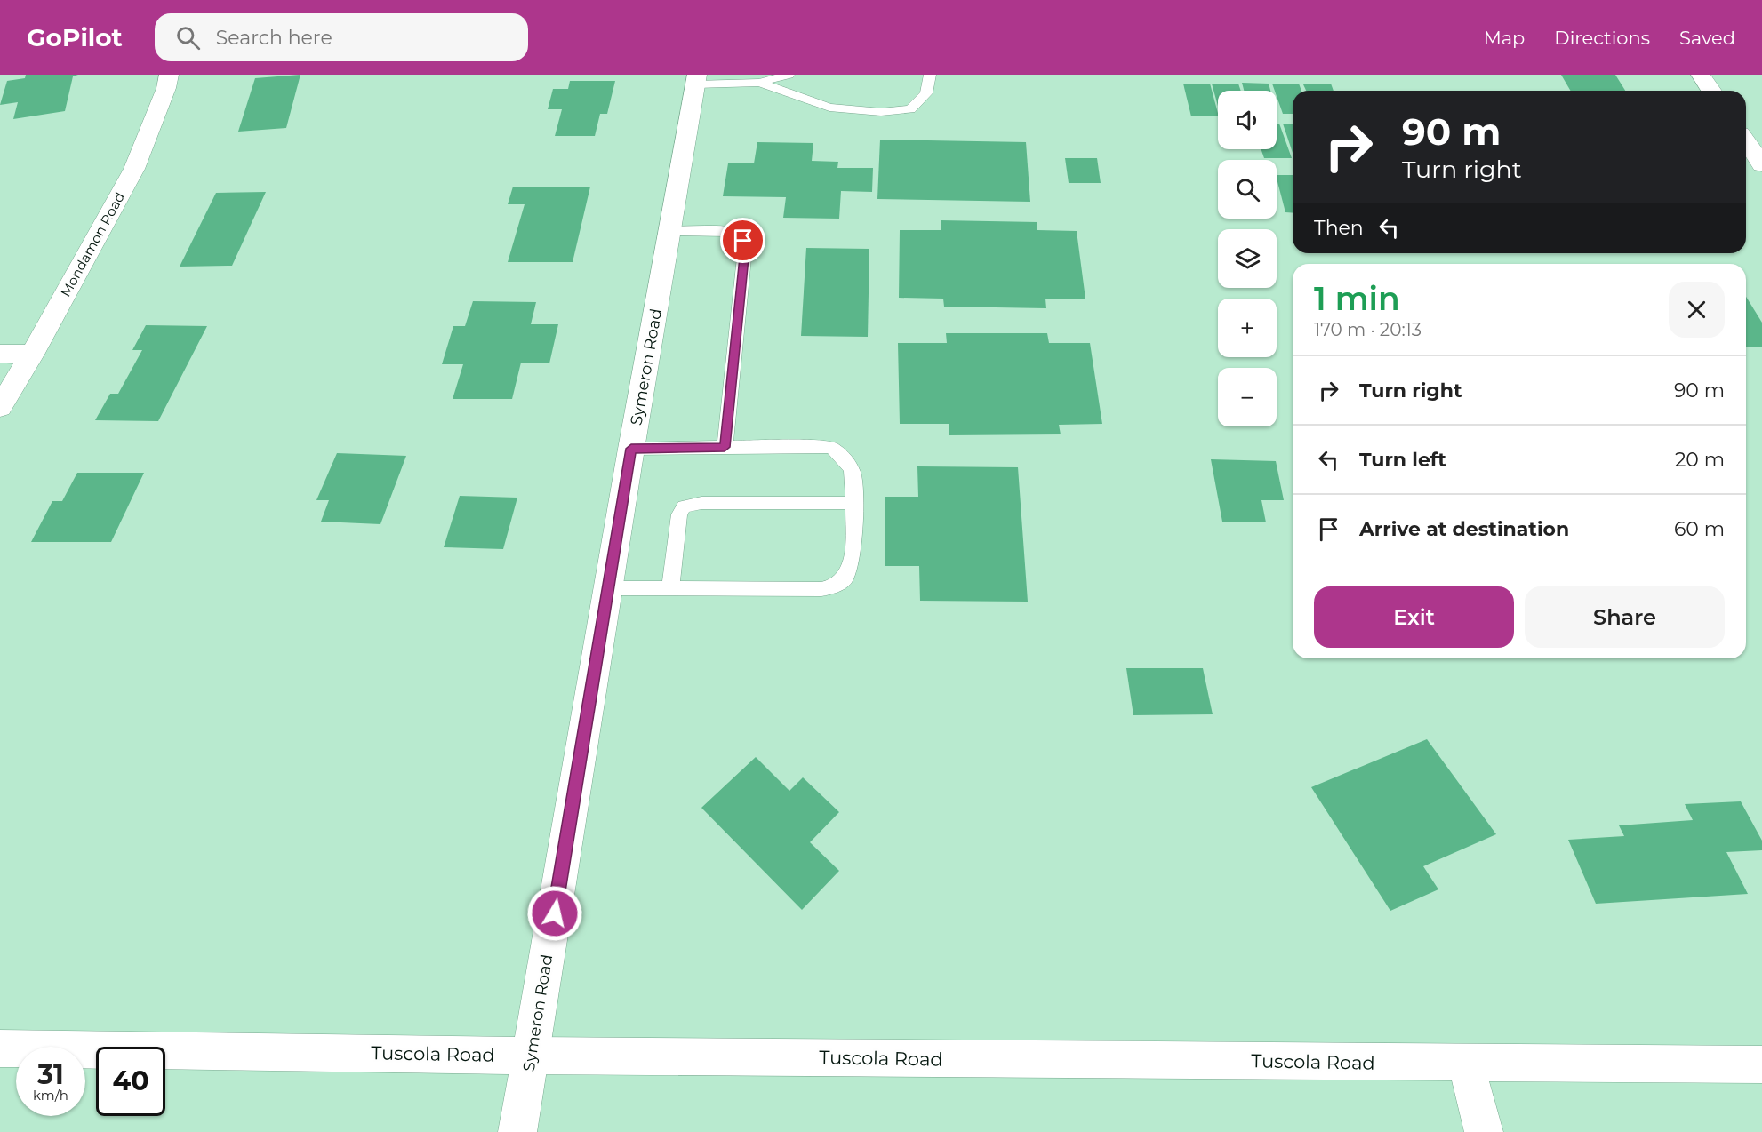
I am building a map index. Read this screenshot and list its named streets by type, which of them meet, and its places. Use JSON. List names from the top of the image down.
{
  "streets": {
    "street": ["Mondamon Road", "Symeron Road", "Tuscola Road"]
  },
  "crossings": [
    ["Symeron Road", "Tuscola Road"]
  ],
  "page": {
    "header": "GoPilot",
    "search": "Search here",
    "nav": ["Map", "Directions", "Saved"],
    "map_buttons": ["+", "−"],
    "turn": ["90 m", "Turn right"],
    "then": "Then",
    "heading": ["1 min", "170 m · 20:13"],
    "list": [
      {
        "name": "Turn right",
        "value": "90 m"
      },
      {
        "name": "Turn left",
        "value": "20 m"
      },
      {
        "name": "Arrive at destination",
        "value": "60 m"
      }
    ],
    "buttons": ["Exit", "Share"],
    "speed": "31 km/h",
    "limit": "40"
  }
}
